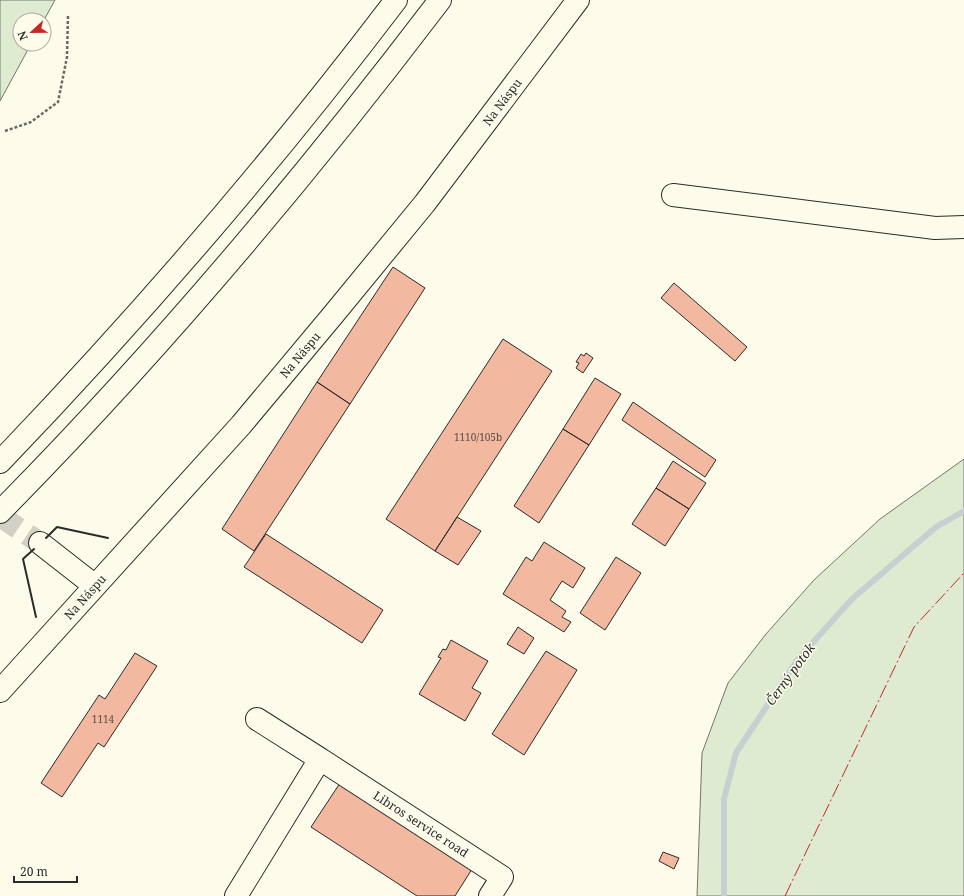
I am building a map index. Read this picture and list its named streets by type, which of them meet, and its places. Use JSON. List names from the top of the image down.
{
  "streets": {
    "main road": ["Na Náspu", "Libros service road"]
  },
  "water": ["Černý potok"],
  "house_numbers": ["1110/105b", "1114"],
  "scale_bar": "20 m",
  "north": "left"
}
